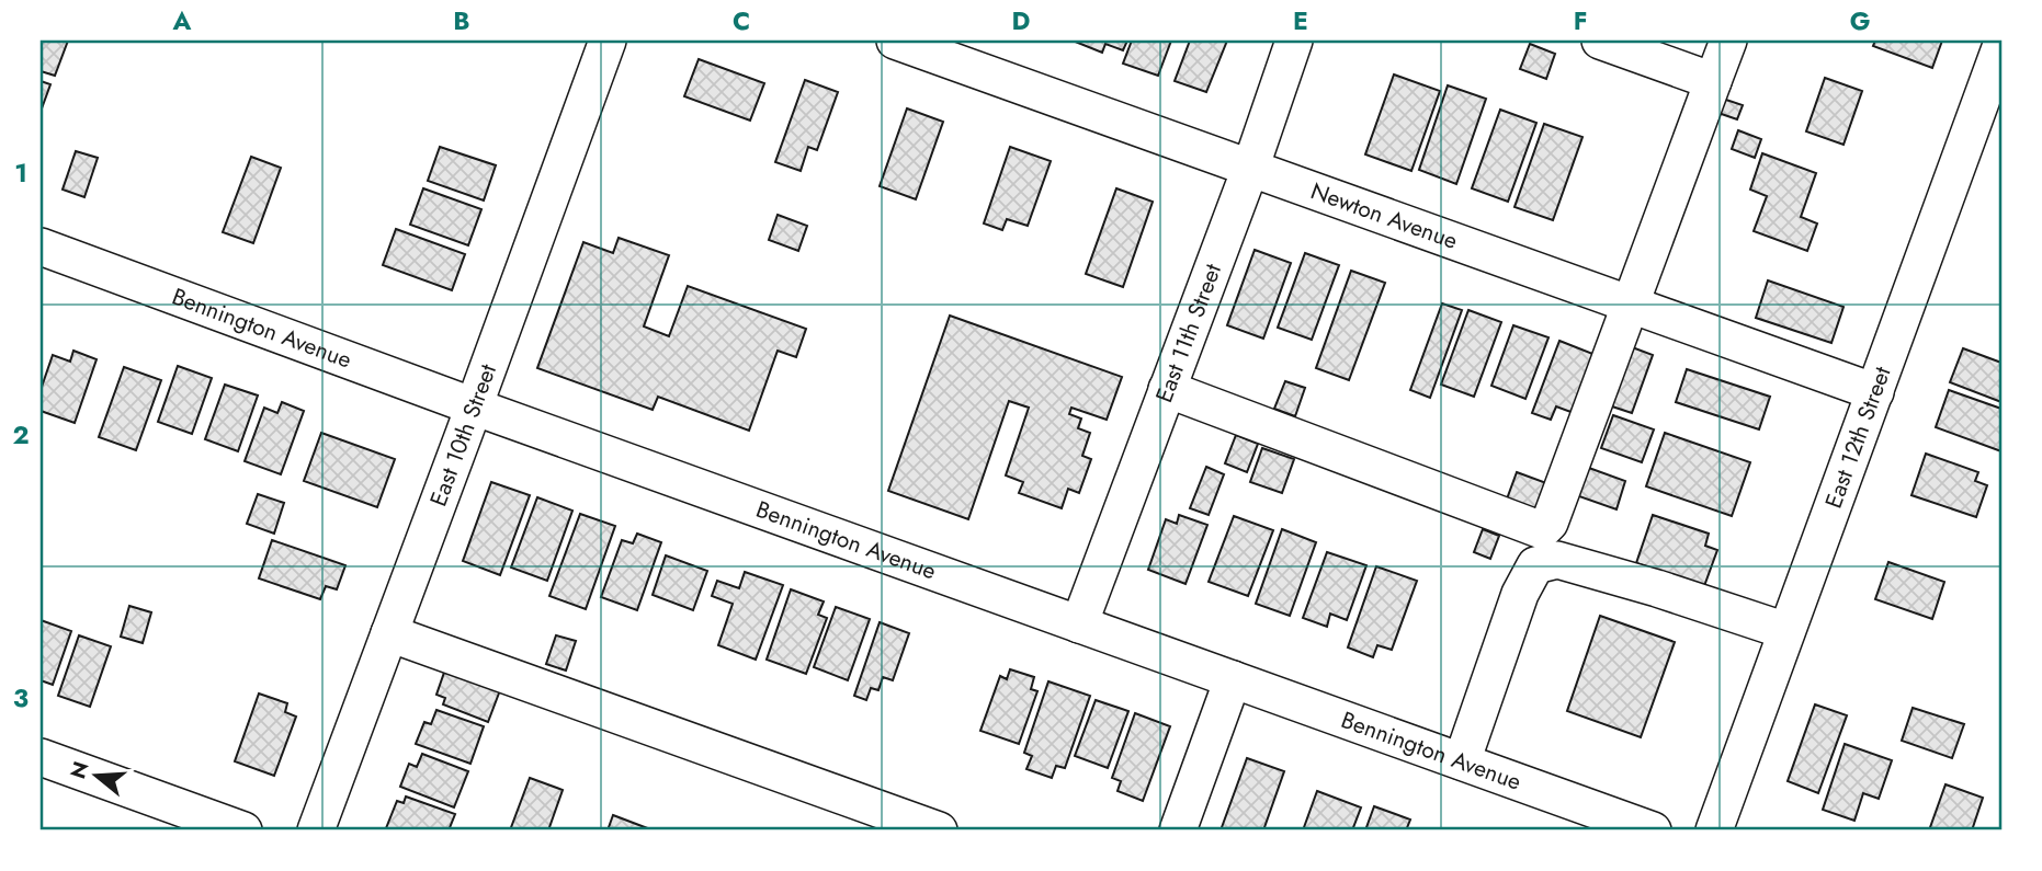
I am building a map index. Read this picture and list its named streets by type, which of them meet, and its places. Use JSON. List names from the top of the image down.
{
  "streets": {
    "street": [
      "Newton Avenue",
      "Bennington Avenue",
      "East 11th Street",
      "East 10th Street",
      "East 12th Street"
    ]
  },
  "crossings": [
    ["Newton Avenue", "East 11th Street"],
    ["Newton Avenue", "East 12th Street"],
    ["Bennington Avenue", "East 11th Street"],
    ["Bennington Avenue", "East 10th Street"]
  ],
  "north": "left",
  "grid": {
    "columns": [
      "A",
      "B",
      "C",
      "D",
      "E",
      "F",
      "G"
    ],
    "rows": ["1", "2", "3"]
  }
}
